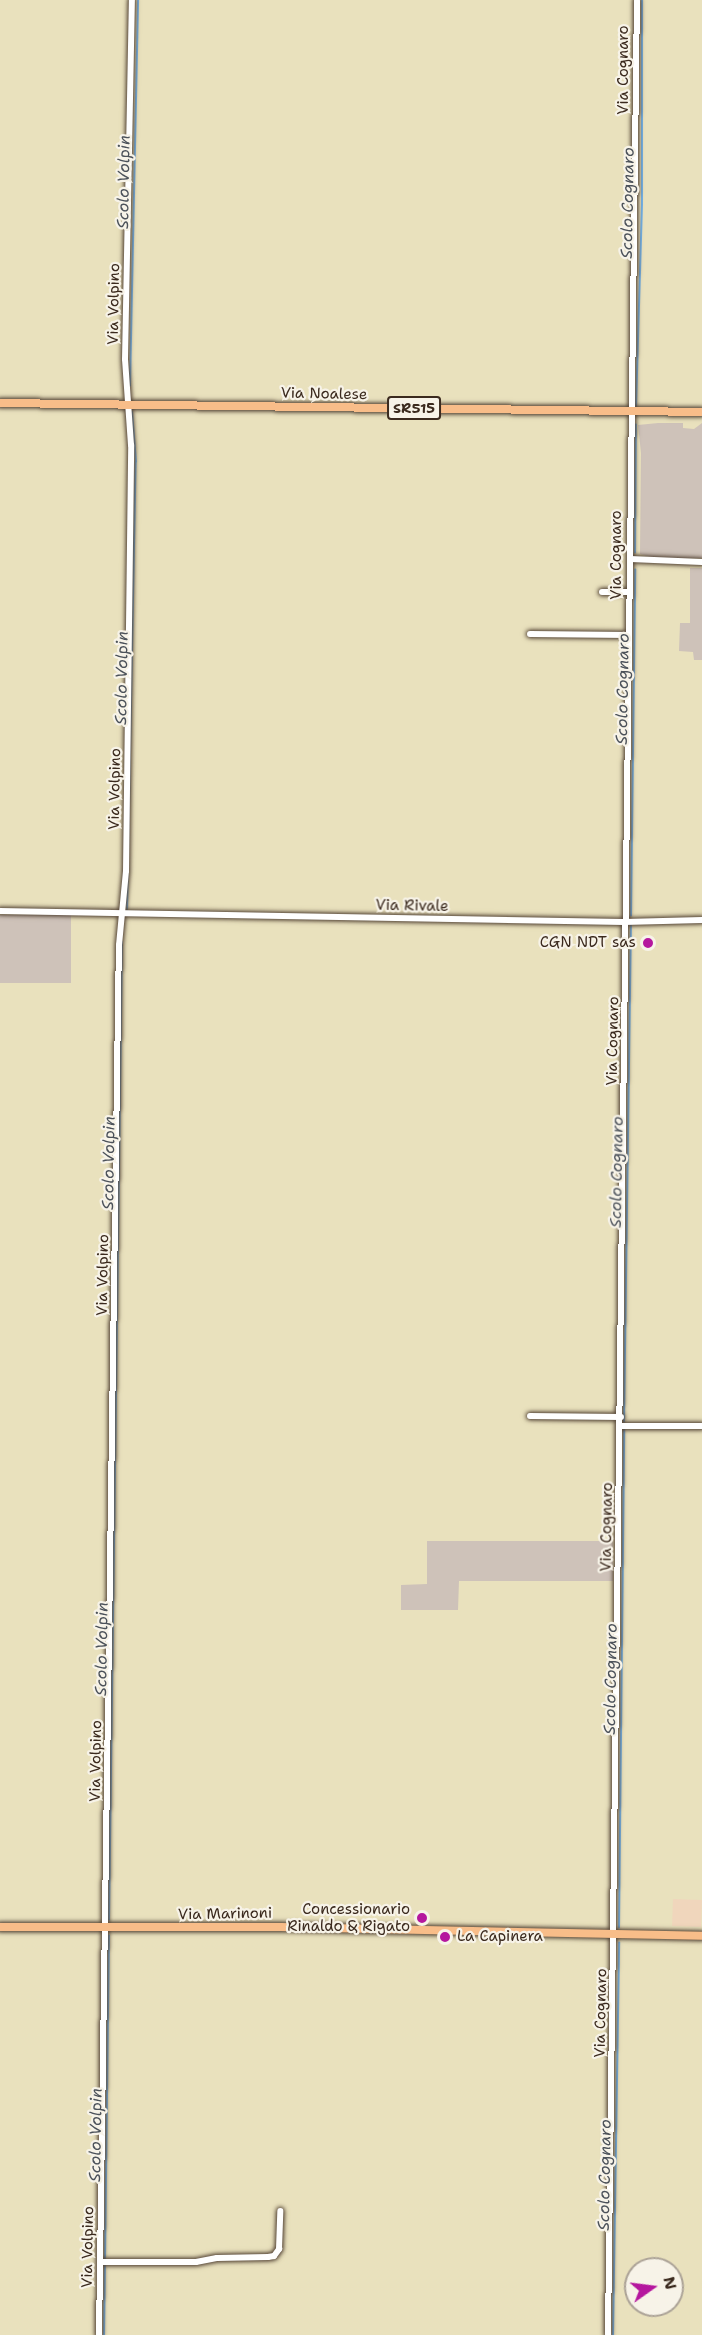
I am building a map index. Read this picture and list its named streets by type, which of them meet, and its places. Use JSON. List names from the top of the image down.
{
  "streets": {
    "main road": ["Via Noalese", "SR515", "Via Marinoni"],
    "street": ["Via Cognaro", "Via Volpino", "Via Rivale"]
  },
  "crossings": [
    ["Via Cognaro", "Via Noalese"],
    ["Via Cognaro", "Via Rivale"],
    ["Via Cognaro", "Via Marinoni"],
    ["Via Volpino", "Via Noalese"],
    ["Via Volpino", "Via Rivale"],
    ["Via Volpino", "Via Marinoni"]
  ],
  "water": ["Scolo Volpin", "Scolo Cognaro"],
  "places": ["CGN NDT sas", "Concessionario Rinaldo & Rigato", "La Capinera"],
  "north": "right"
}
